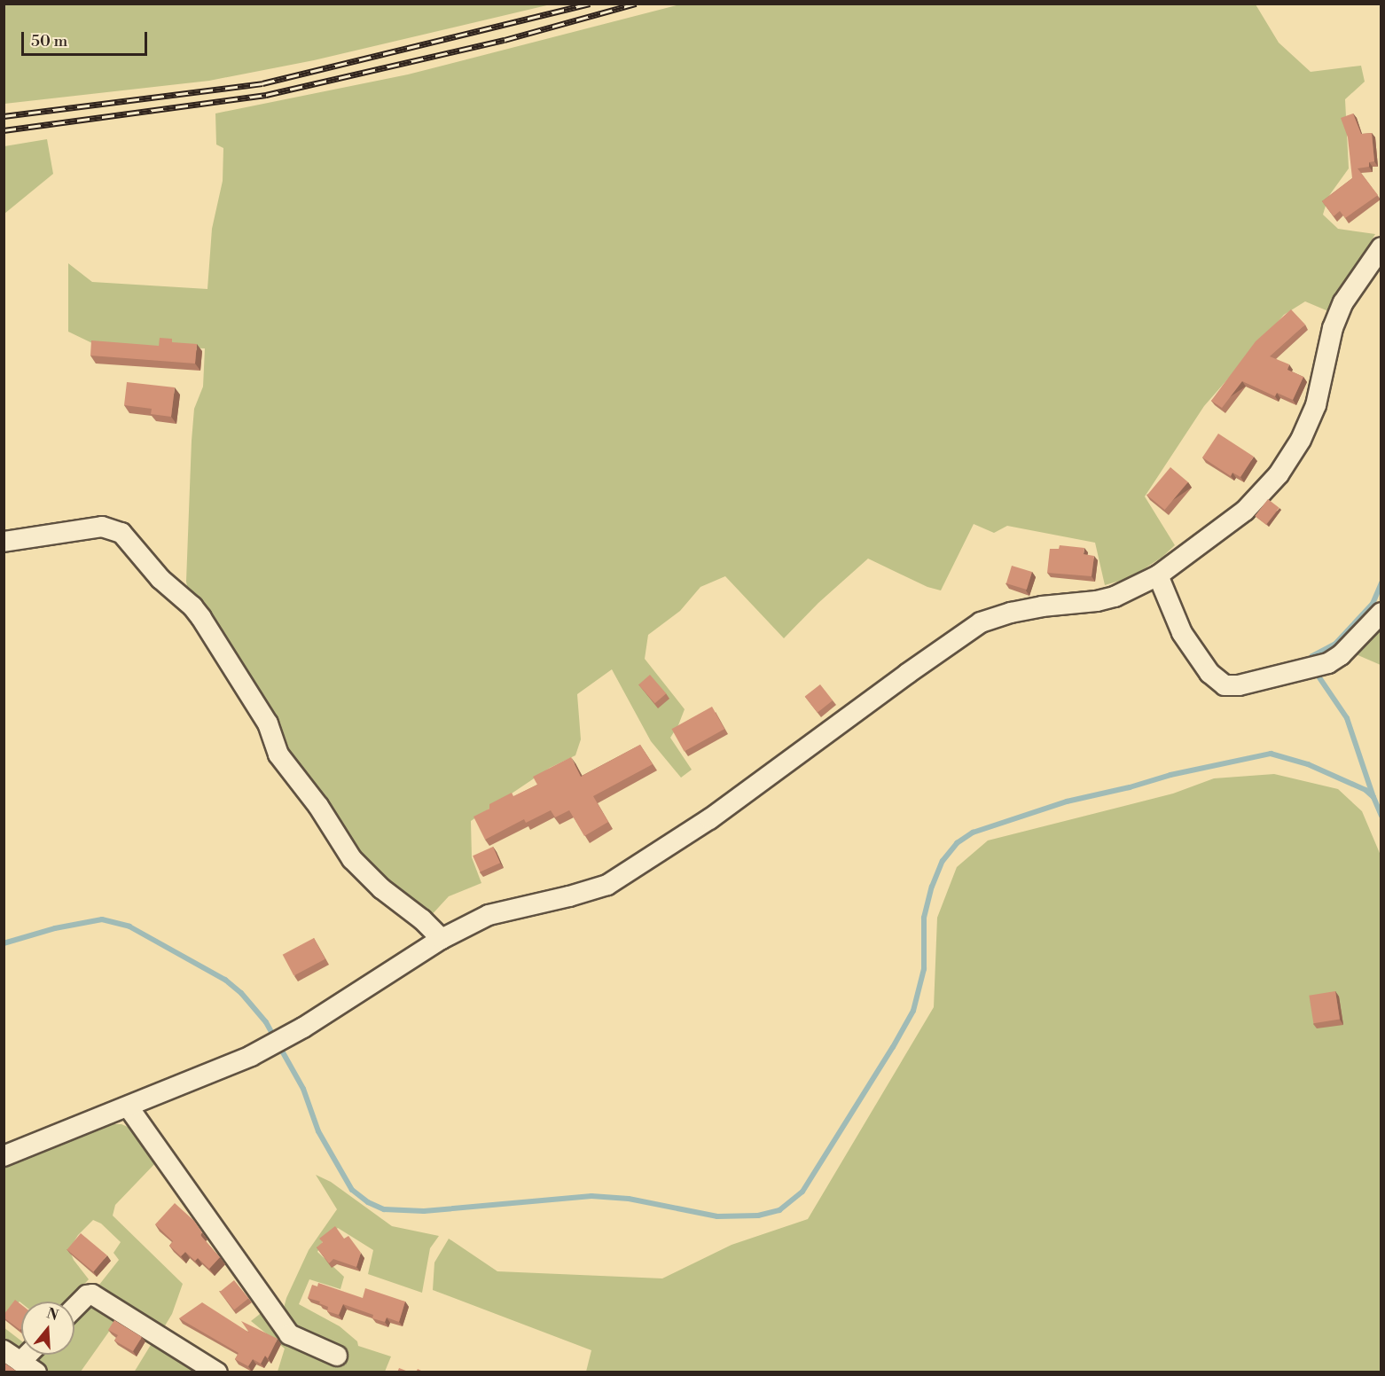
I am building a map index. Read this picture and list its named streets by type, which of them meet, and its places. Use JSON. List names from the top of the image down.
{
  "scale_bar": "50 m",
  "north": "top"
}
